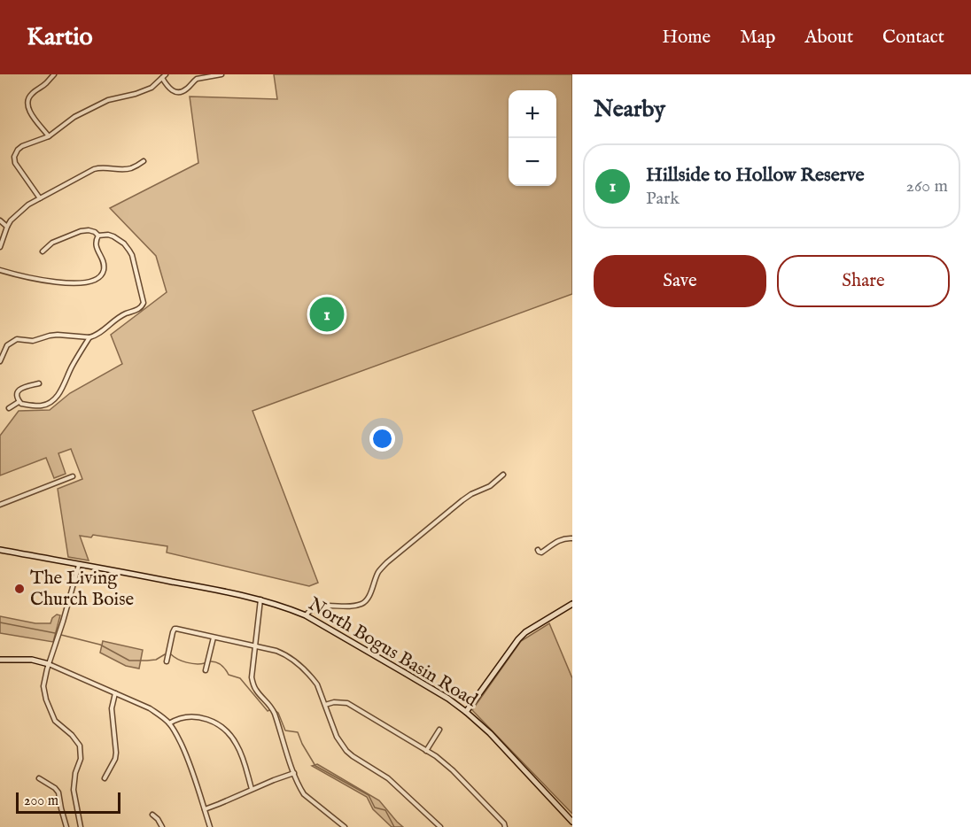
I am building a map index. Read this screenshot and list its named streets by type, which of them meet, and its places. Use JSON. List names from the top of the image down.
{
  "streets": {
    "street": ["North Bogus Basin Road"]
  },
  "places": ["The Living Church Boise"],
  "scale_bar": "200 m",
  "page": {
    "header": "Kartio",
    "nav": [
      "Home",
      "Map",
      "About",
      "Contact"
    ],
    "heading": "Nearby",
    "map_buttons": ["+", "−"],
    "list": [
      {
        "mark": "1",
        "name": "Hillside to Hollow Reserve",
        "note": "Park",
        "value": "260 m"
      }
    ],
    "buttons": ["Save", "Share"],
    "pins": "1",
    "scale": "200 m"
  }
}
